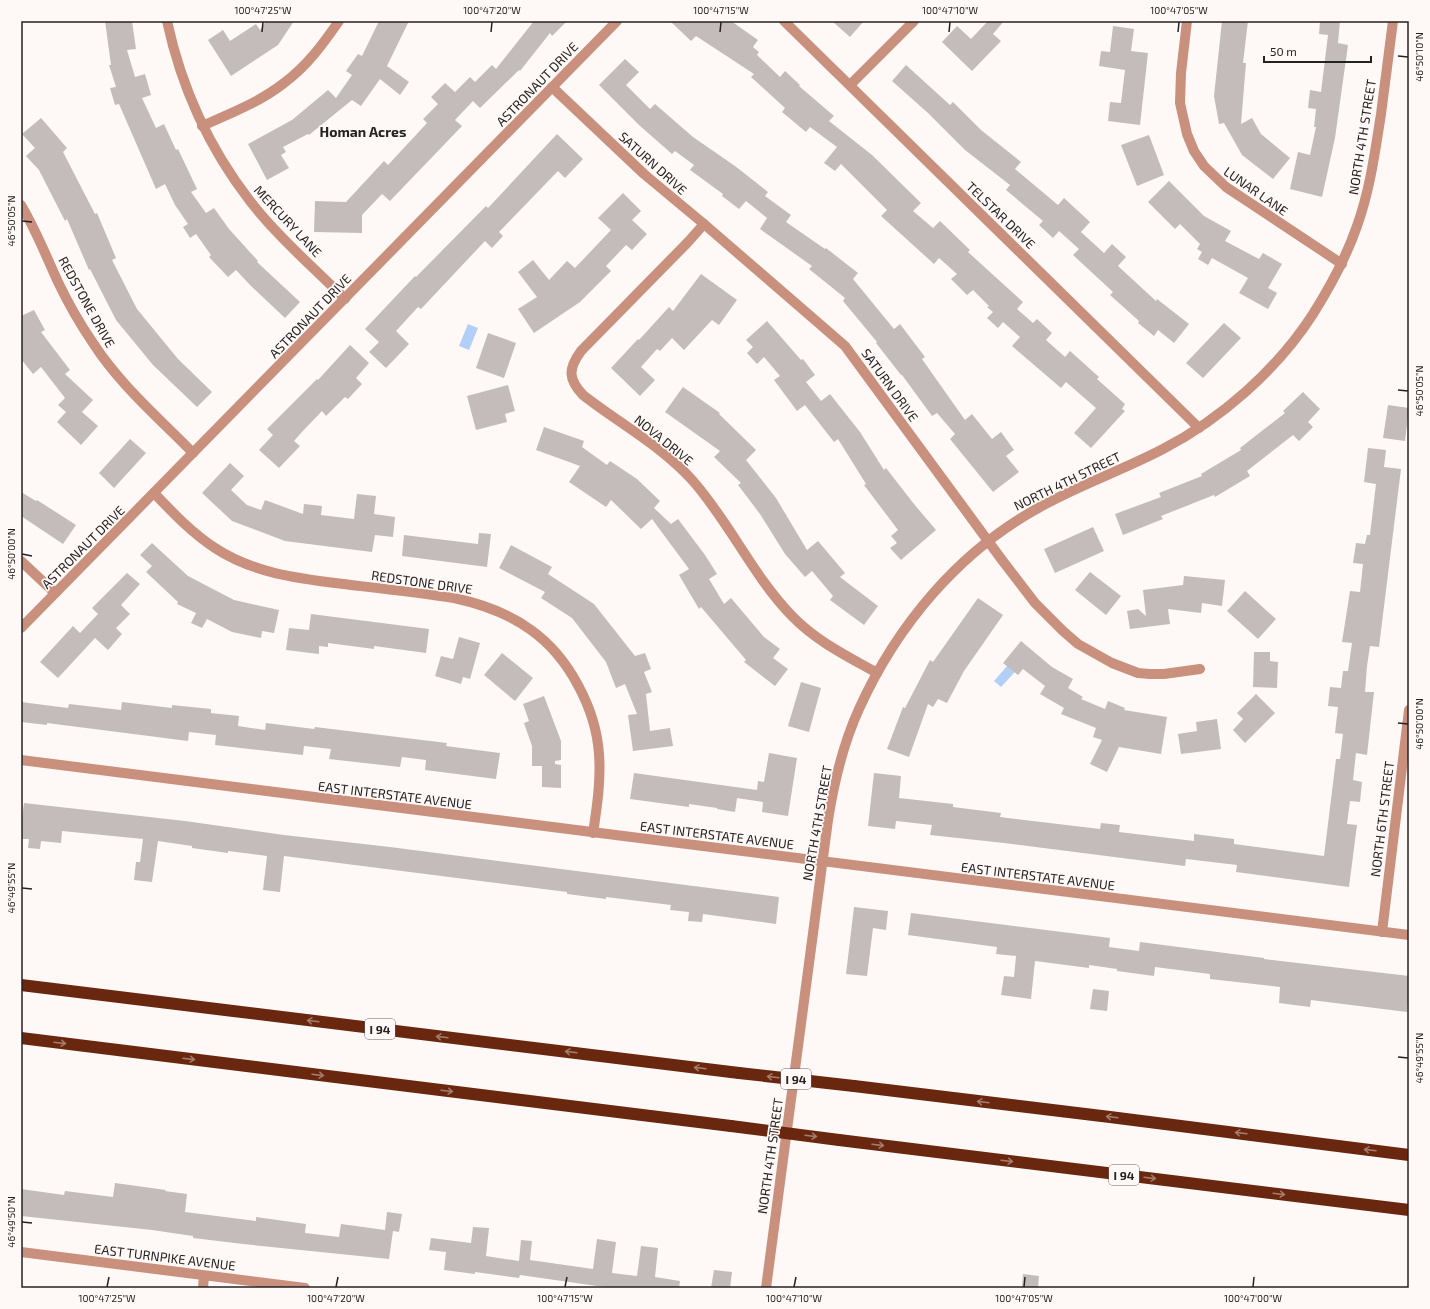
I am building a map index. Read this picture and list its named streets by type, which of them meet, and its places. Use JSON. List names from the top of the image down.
{
  "streets": {
    "highway": ["I 94"],
    "street": [
      "ASTRONAUT DRIVE",
      "NORTH 4TH STREET",
      "SATURN DRIVE",
      "LUNAR LANE",
      "TELSTAR DRIVE",
      "MERCURY LANE",
      "REDSTONE DRIVE",
      "NOVA DRIVE",
      "EAST INTERSTATE AVENUE",
      "NORTH 6TH STREET",
      "EAST TURNPIKE AVENUE"
    ]
  },
  "crossings": [
    ["ASTRONAUT DRIVE", "SATURN DRIVE"],
    ["ASTRONAUT DRIVE", "MERCURY LANE"],
    ["ASTRONAUT DRIVE", "REDSTONE DRIVE"],
    ["NORTH 4TH STREET", "SATURN DRIVE"],
    ["NORTH 4TH STREET", "LUNAR LANE"],
    ["NORTH 4TH STREET", "TELSTAR DRIVE"],
    ["NORTH 4TH STREET", "NOVA DRIVE"],
    ["NORTH 4TH STREET", "EAST INTERSTATE AVENUE"],
    ["SATURN DRIVE", "NOVA DRIVE"],
    ["REDSTONE DRIVE", "EAST INTERSTATE AVENUE"],
    ["EAST INTERSTATE AVENUE", "NORTH 6TH STREET"]
  ],
  "districts": ["Homan Acres"],
  "scale_bar": "50 m",
  "coordinates": [
    "100°47'25\"W",
    "100°47'20\"W",
    "100°47'15\"W",
    "100°47'10\"W",
    "100°47'05\"W",
    "46°50'10\"N",
    "46°50'05\"N",
    "46°50'00\"N",
    "46°49'55\"N",
    "46°49'50\"N",
    "100°47'00\"W"
  ]
}
